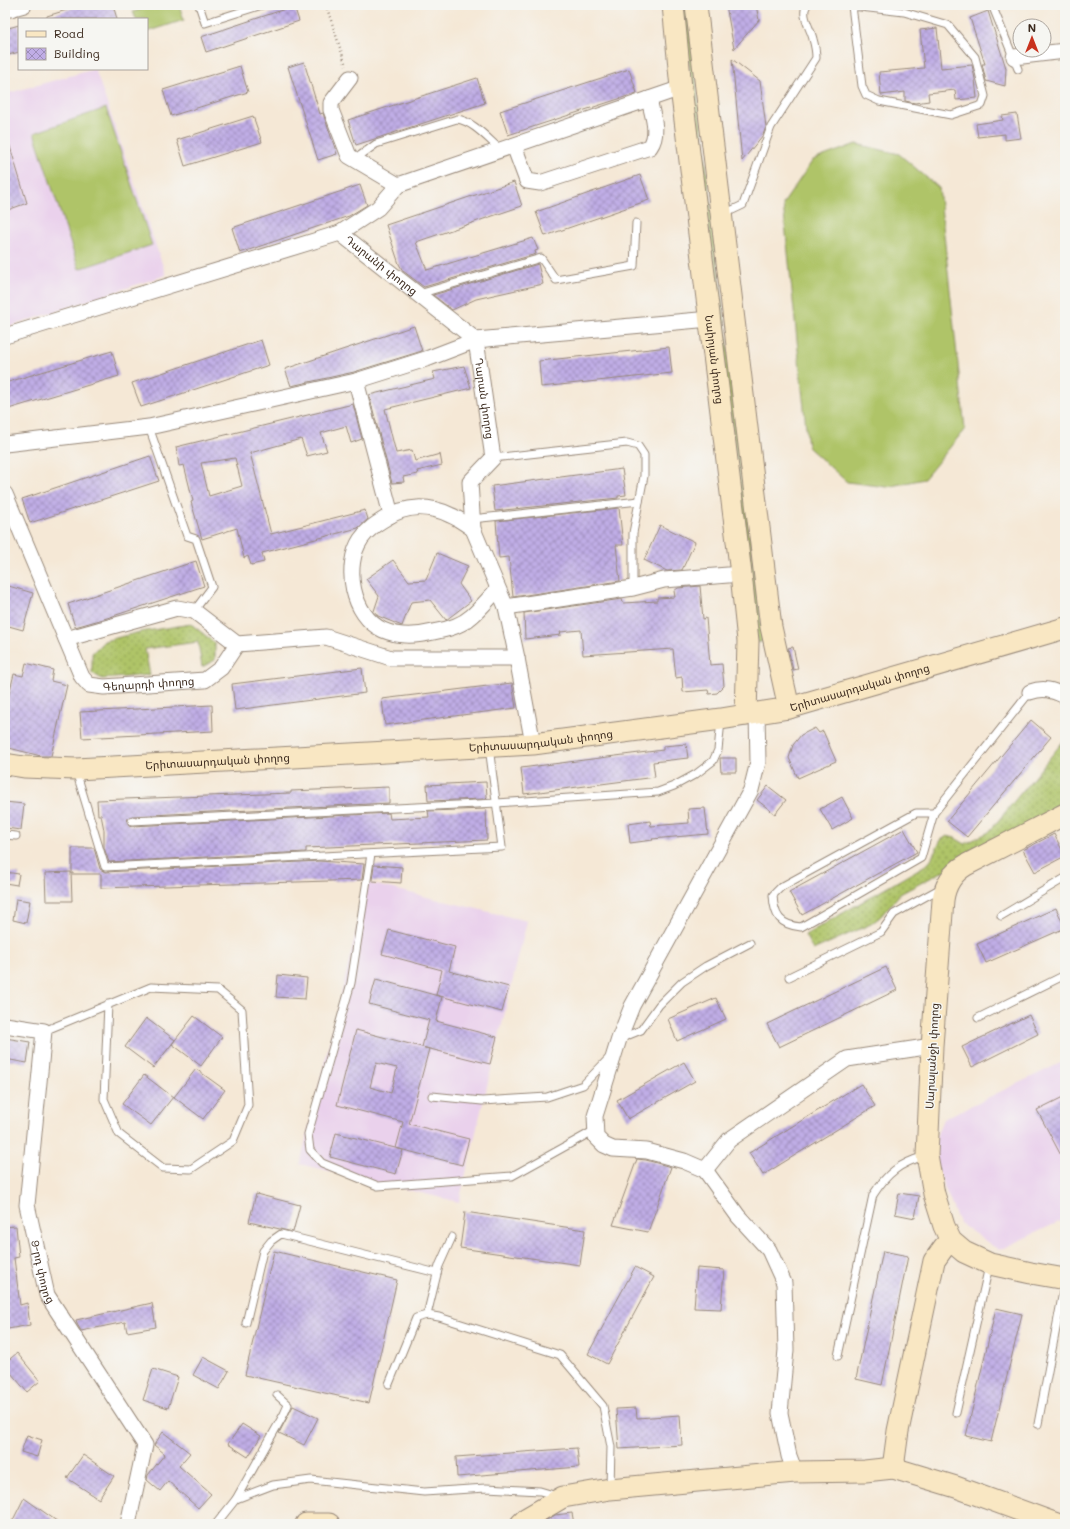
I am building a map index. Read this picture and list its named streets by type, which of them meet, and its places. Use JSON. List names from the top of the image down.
{
  "streets": {
    "street": [
      "Դարանի փողոց",
      "Նաիրյան փողոց",
      "Դարան փողոց",
      "Գեղարդի փողոց",
      "Երիտասարդական փողոց",
      "Սարալանջի փողոց",
      "9-րդ փողոց"
    ]
  },
  "crossings": [
    ["Դարանի փողոց", "Դարան փողոց"],
    ["Նաիրյան փողոց", "Երիտասարդական փողոց"]
  ],
  "legend": ["Road", "Building"],
  "north": "top"
}
